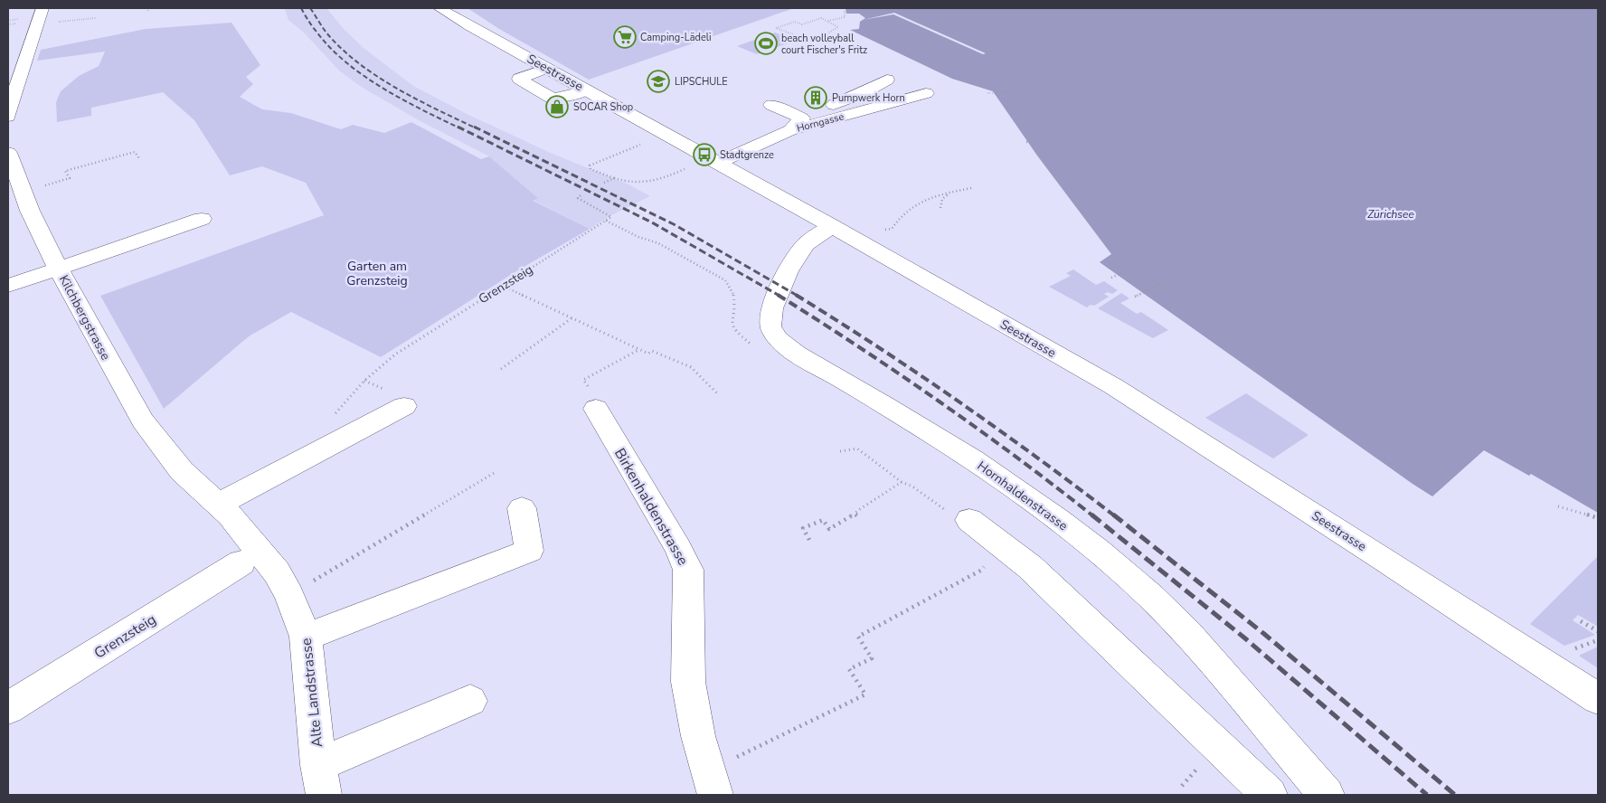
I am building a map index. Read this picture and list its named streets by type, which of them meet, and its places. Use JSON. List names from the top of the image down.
{
  "streets": {
    "street": [
      "Seestrasse",
      "Horngasse",
      "Grenzsteig",
      "Kilchbergstrasse",
      "Hornhaldenstrasse",
      "Birkenhaldenstrasse",
      "Alte Landstrasse"
    ]
  },
  "crossings": [
    ["Seestrasse", "Horngasse"],
    ["Seestrasse", "Hornhaldenstrasse"],
    ["Kilchbergstrasse", "Alte Landstrasse"]
  ],
  "water": ["Zürichsee"],
  "parks": ["Garten am Grenzsteig"],
  "places": {
    "supermarket": ["Camping-Lädeli"],
    "sports": ["beach volleyball court Fischer's Fritz"],
    "school or university": ["LIPSCHULE"],
    "building": ["Pumpwerk Horn"],
    "shop": ["SOCAR Shop"],
    "bus stop": ["Stadtgrenze"]
  }
}
